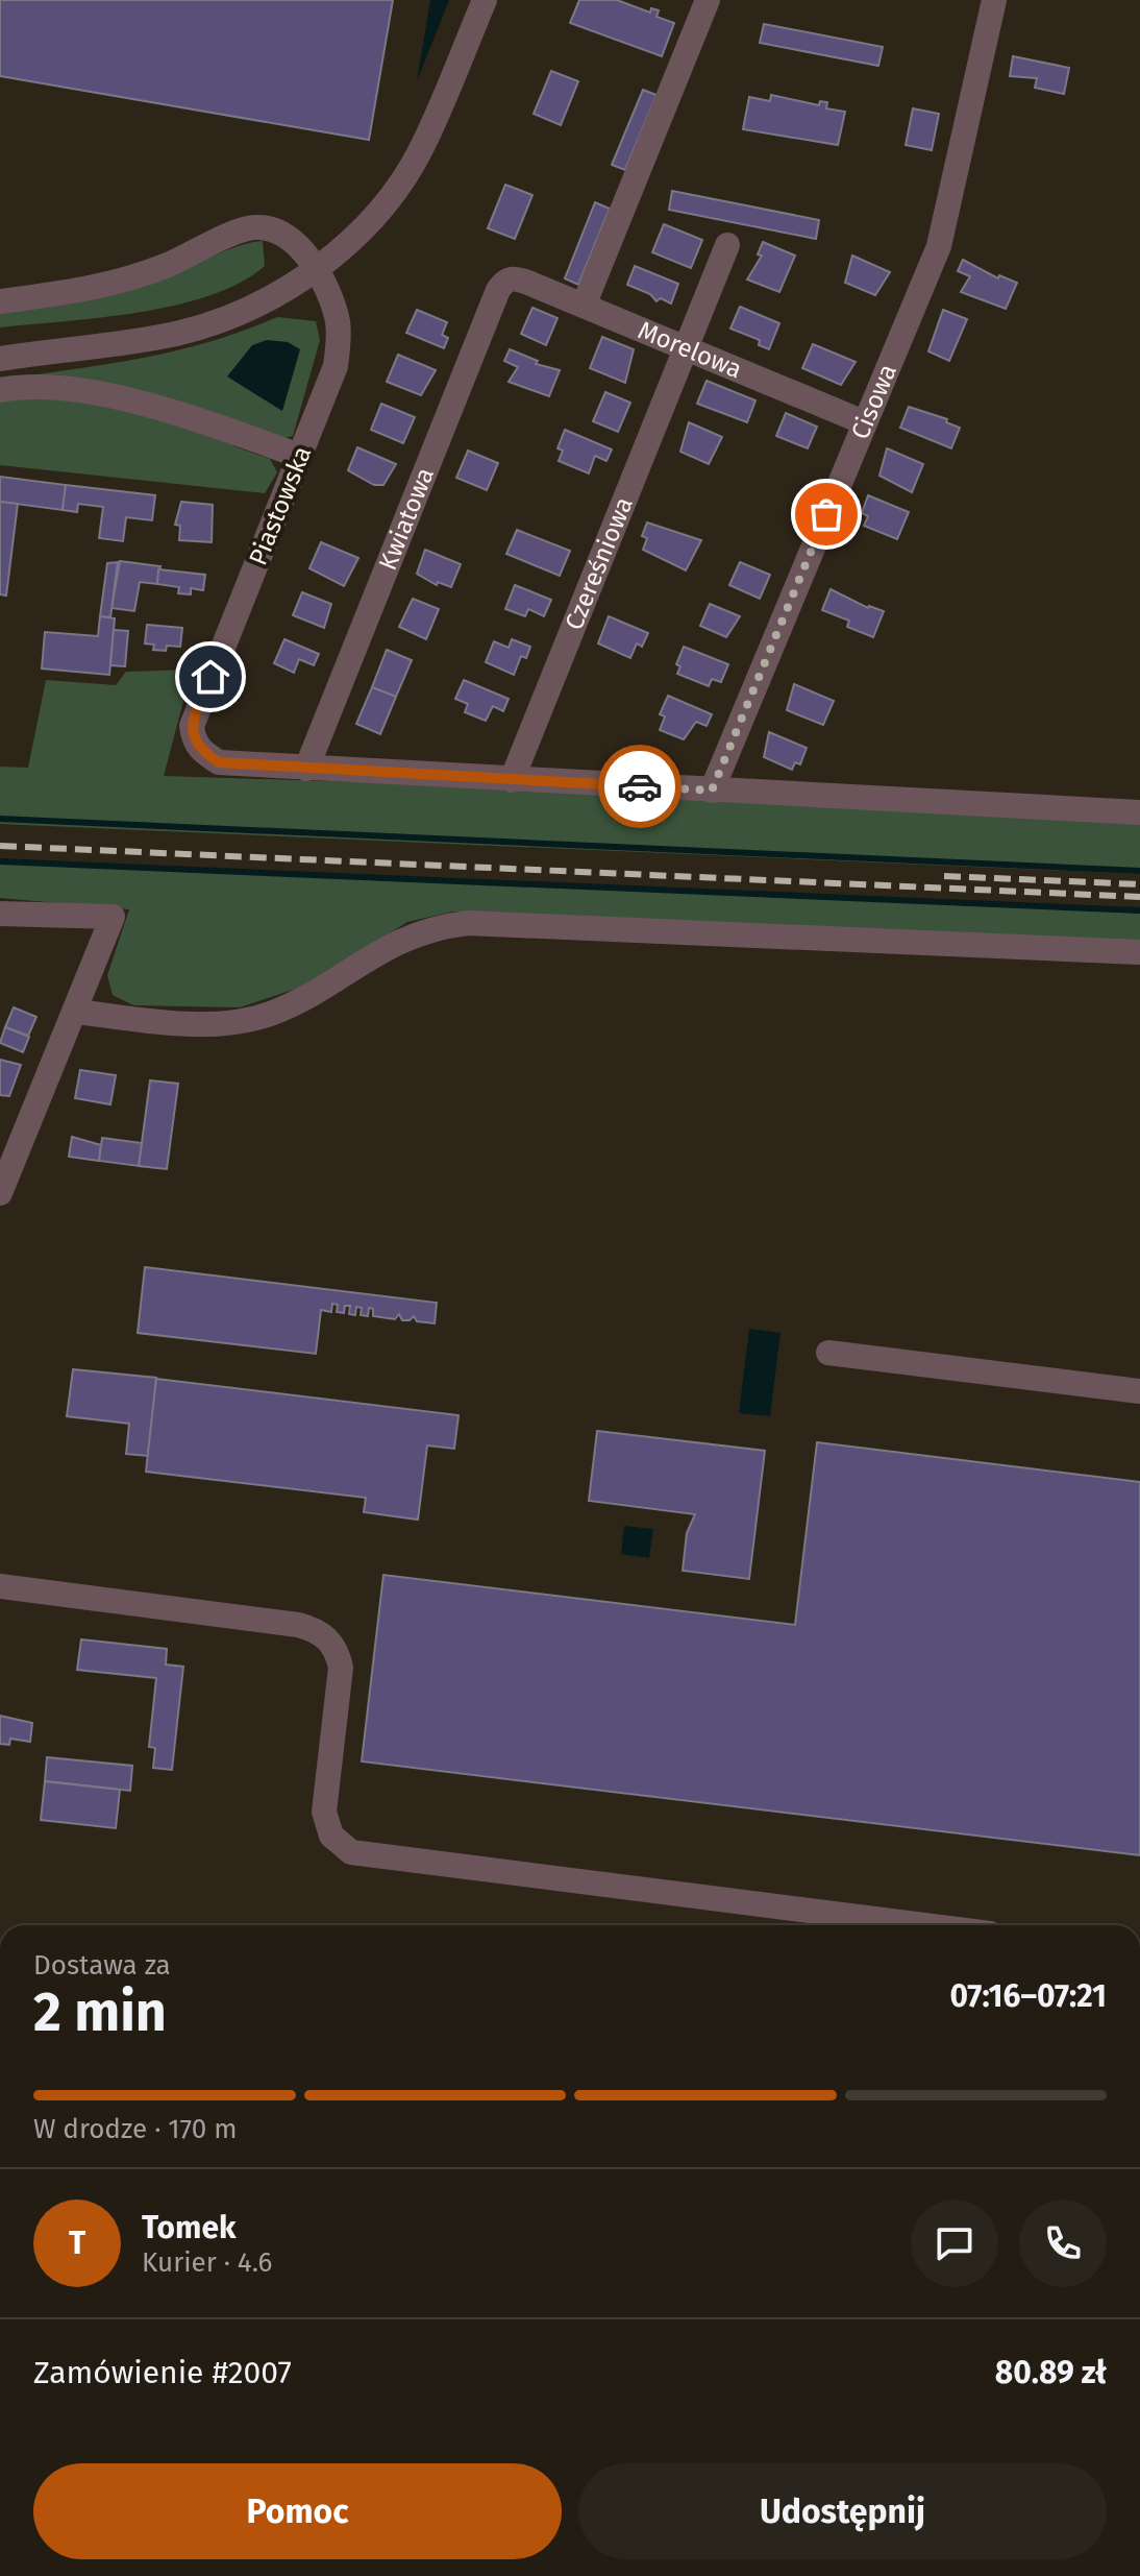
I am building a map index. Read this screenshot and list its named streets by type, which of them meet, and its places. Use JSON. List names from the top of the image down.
{
  "streets": {
    "street": [
      "Morelowa",
      "Cisowa",
      "Piastowska",
      "Kwiatowa",
      "Czereśniowa"
    ]
  },
  "crossings": [
    ["Morelowa", "Cisowa"],
    ["Morelowa", "Kwiatowa"],
    ["Morelowa", "Czereśniowa"],
    ["Piastowska", "Kwiatowa"]
  ],
  "page": {
    "heading": ["2 min", "Dostawa za", "07:16–07:21"],
    "panel": [
      "Tomek",
      "Kurier · 4.6",
      "Zamówienie #2007",
      "80.89 zł"
    ],
    "bar": "W drodze · 170 m",
    "round": "T",
    "buttons": ["Pomoc", "Udostępnij"]
  }
}
